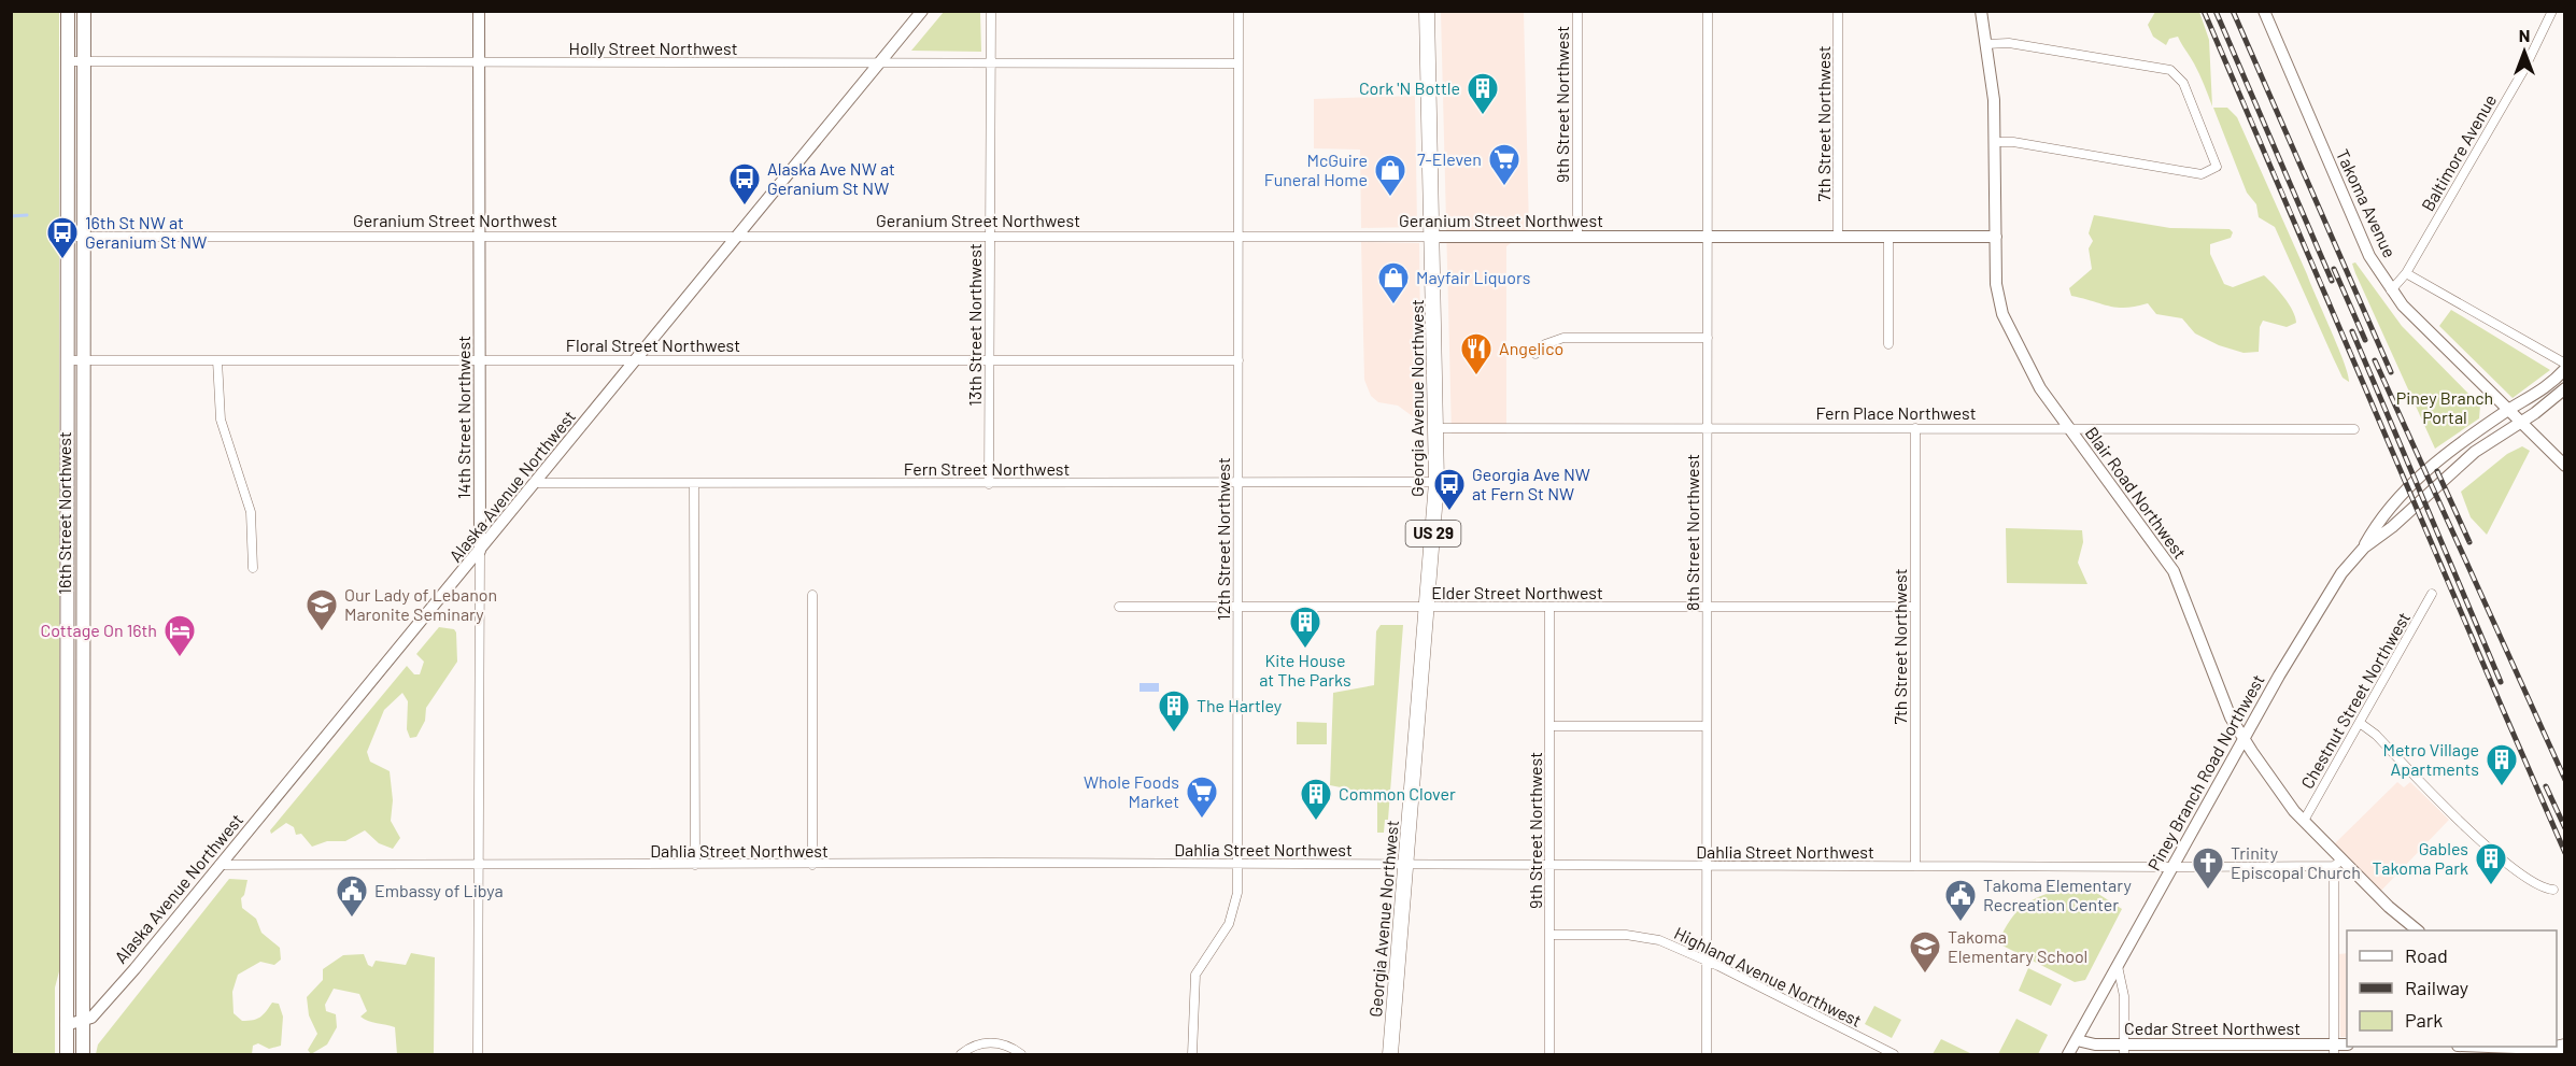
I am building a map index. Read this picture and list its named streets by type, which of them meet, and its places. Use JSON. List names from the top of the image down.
{
  "streets": {
    "highway": ["Georgia Avenue Northwest", "US 29"],
    "main road": [
      "Takoma Avenue",
      "Geranium Street Northwest",
      "14th Street Northwest",
      "Alaska Avenue Northwest",
      "Blair Road Northwest",
      "16th Street Northwest",
      "Piney Branch Road Northwest",
      "Cedar Street Northwest"
    ],
    "street": [
      "Holly Street Northwest",
      "9th Street Northwest",
      "7th Street Northwest",
      "Baltimore Avenue",
      "13th Street Northwest",
      "Floral Street Northwest",
      "Fern Place Northwest",
      "Fern Street Northwest",
      "8th Street Northwest",
      "12th Street Northwest",
      "Elder Street Northwest",
      "Chestnut Street Northwest",
      "Dahlia Street Northwest",
      "Highland Avenue Northwest"
    ]
  },
  "crossings": [
    ["Holly Street Northwest", "13th Street Northwest"],
    ["Holly Street Northwest", "14th Street Northwest"],
    ["Holly Street Northwest", "Alaska Avenue Northwest"],
    ["Holly Street Northwest", "16th Street Northwest"],
    ["Holly Street Northwest", "12th Street Northwest"],
    ["9th Street Northwest", "Geranium Street Northwest"],
    ["9th Street Northwest", "Elder Street Northwest"],
    ["9th Street Northwest", "Dahlia Street Northwest"],
    ["9th Street Northwest", "Highland Avenue Northwest"],
    ["7th Street Northwest", "Geranium Street Northwest"],
    ["7th Street Northwest", "Fern Place Northwest"],
    ["7th Street Northwest", "Elder Street Northwest"],
    ["7th Street Northwest", "Dahlia Street Northwest"],
    ["Baltimore Avenue", "Takoma Avenue"],
    ["Takoma Avenue", "Piney Branch Road Northwest"],
    ["Geranium Street Northwest", "13th Street Northwest"],
    ["Geranium Street Northwest", "Georgia Avenue Northwest"],
    ["Geranium Street Northwest", "14th Street Northwest"],
    ["Geranium Street Northwest", "Alaska Avenue Northwest"],
    ["Geranium Street Northwest", "Blair Road Northwest"],
    ["Geranium Street Northwest", "16th Street Northwest"],
    ["Geranium Street Northwest", "8th Street Northwest"],
    ["Geranium Street Northwest", "12th Street Northwest"],
    ["13th Street Northwest", "Floral Street Northwest"],
    ["13th Street Northwest", "Fern Street Northwest"],
    ["Floral Street Northwest", "14th Street Northwest"],
    ["Floral Street Northwest", "Alaska Avenue Northwest"],
    ["Floral Street Northwest", "16th Street Northwest"],
    ["Floral Street Northwest", "12th Street Northwest"],
    ["Georgia Avenue Northwest", "Fern Place Northwest"],
    ["Georgia Avenue Northwest", "Fern Street Northwest"],
    ["Georgia Avenue Northwest", "Elder Street Northwest"],
    ["Georgia Avenue Northwest", "Dahlia Street Northwest"],
    ["Fern Place Northwest", "Blair Road Northwest"],
    ["Fern Place Northwest", "8th Street Northwest"],
    ["14th Street Northwest", "Alaska Avenue Northwest"],
    ["14th Street Northwest", "Dahlia Street Northwest"],
    ["Fern Street Northwest", "Alaska Avenue Northwest"],
    ["Fern Street Northwest", "12th Street Northwest"],
    ["Alaska Avenue Northwest", "16th Street Northwest"],
    ["Alaska Avenue Northwest", "Dahlia Street Northwest"],
    ["Blair Road Northwest", "Chestnut Street Northwest"],
    ["Blair Road Northwest", "Piney Branch Road Northwest"],
    ["Blair Road Northwest", "Dahlia Street Northwest"],
    ["8th Street Northwest", "Elder Street Northwest"],
    ["8th Street Northwest", "Dahlia Street Northwest"],
    ["8th Street Northwest", "Highland Avenue Northwest"],
    ["12th Street Northwest", "Elder Street Northwest"],
    ["12th Street Northwest", "Dahlia Street Northwest"],
    ["Piney Branch Road Northwest", "Dahlia Street Northwest"],
    ["Piney Branch Road Northwest", "Cedar Street Northwest"]
  ],
  "parks": ["Piney Branch Portal"],
  "places": {
    "building": [
      "Cork 'N Bottle",
      "Kite House at The Parks",
      "The Hartley",
      "Metro Village Apartments",
      "Common Clover",
      "Gables Takoma Park"
    ],
    "supermarket": ["7-Eleven", "Whole Foods Market"],
    "shop": ["McGuire Funeral Home", "Mayfair Liquors"],
    "bus stop": ["Alaska Ave NW at Geranium St NW", "16th St NW at Geranium St NW", "Georgia Ave NW at Fern St NW"],
    "restaurant": ["Angelico"],
    "school or university": ["Our Lady of Lebanon Maronite Seminary", "Takoma Elementary School"],
    "hotel": ["Cottage On 16th"],
    "church": ["Trinity Episcopal Church"],
    "public building": ["Embassy of Libya", "Takoma Elementary Recreation Center"]
  },
  "legend": ["Road", "Railway", "Park"],
  "north": "top"
}
